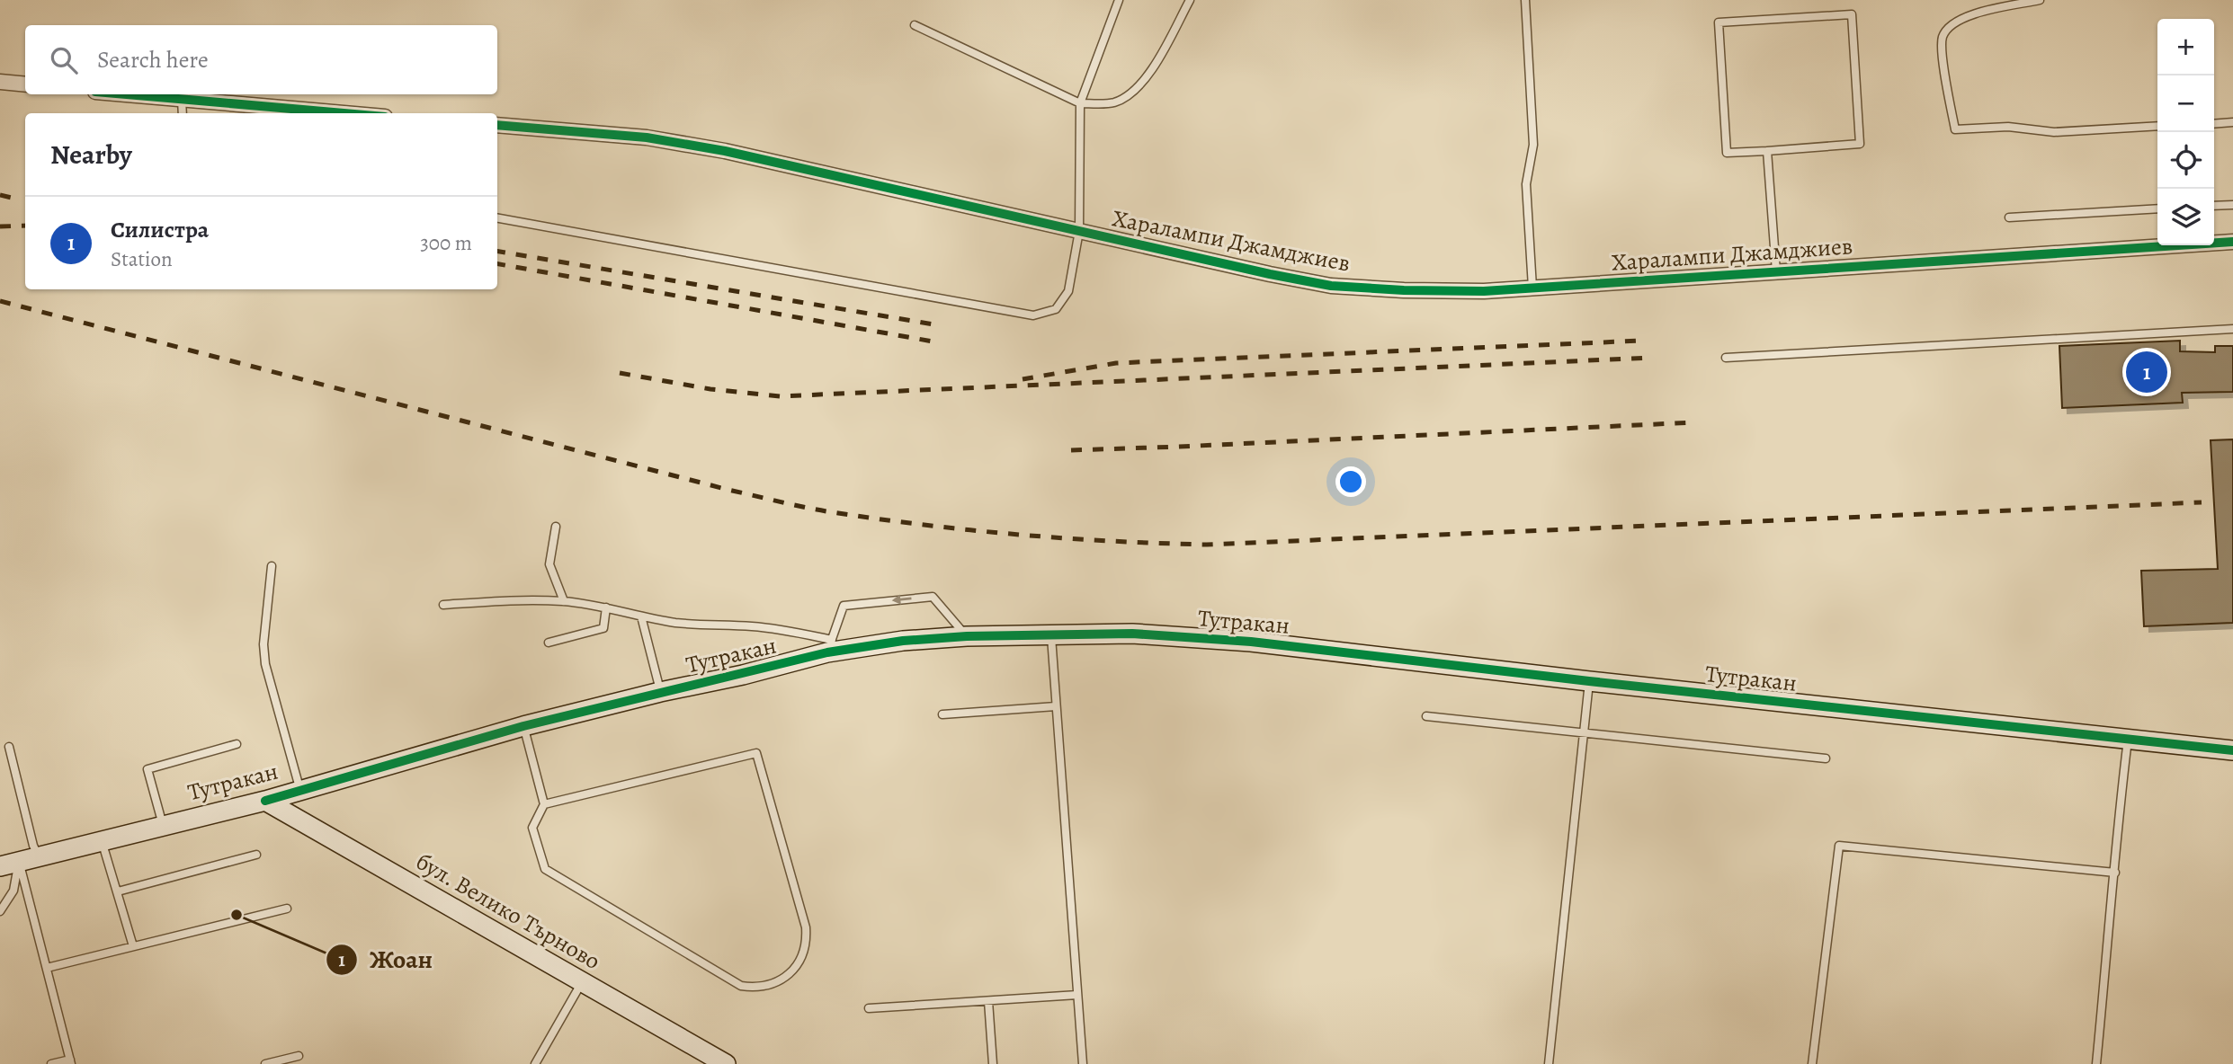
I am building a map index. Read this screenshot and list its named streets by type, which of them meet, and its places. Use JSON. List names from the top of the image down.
{
  "streets": {
    "street": ["Харалампи Джамджиев", "Тутракан", "бул. Велико Търново"]
  },
  "crossings": [
    ["Тутракан", "бул. Велико Търново"]
  ],
  "places": ["Жоан"],
  "page": {
    "map_buttons": ["+", "−"],
    "search": "Search here",
    "heading": "Nearby",
    "list": [
      {
        "mark": "1",
        "name": "Силистра",
        "note": "Station",
        "value": "300 m"
      }
    ],
    "pins": "1"
  }
}
